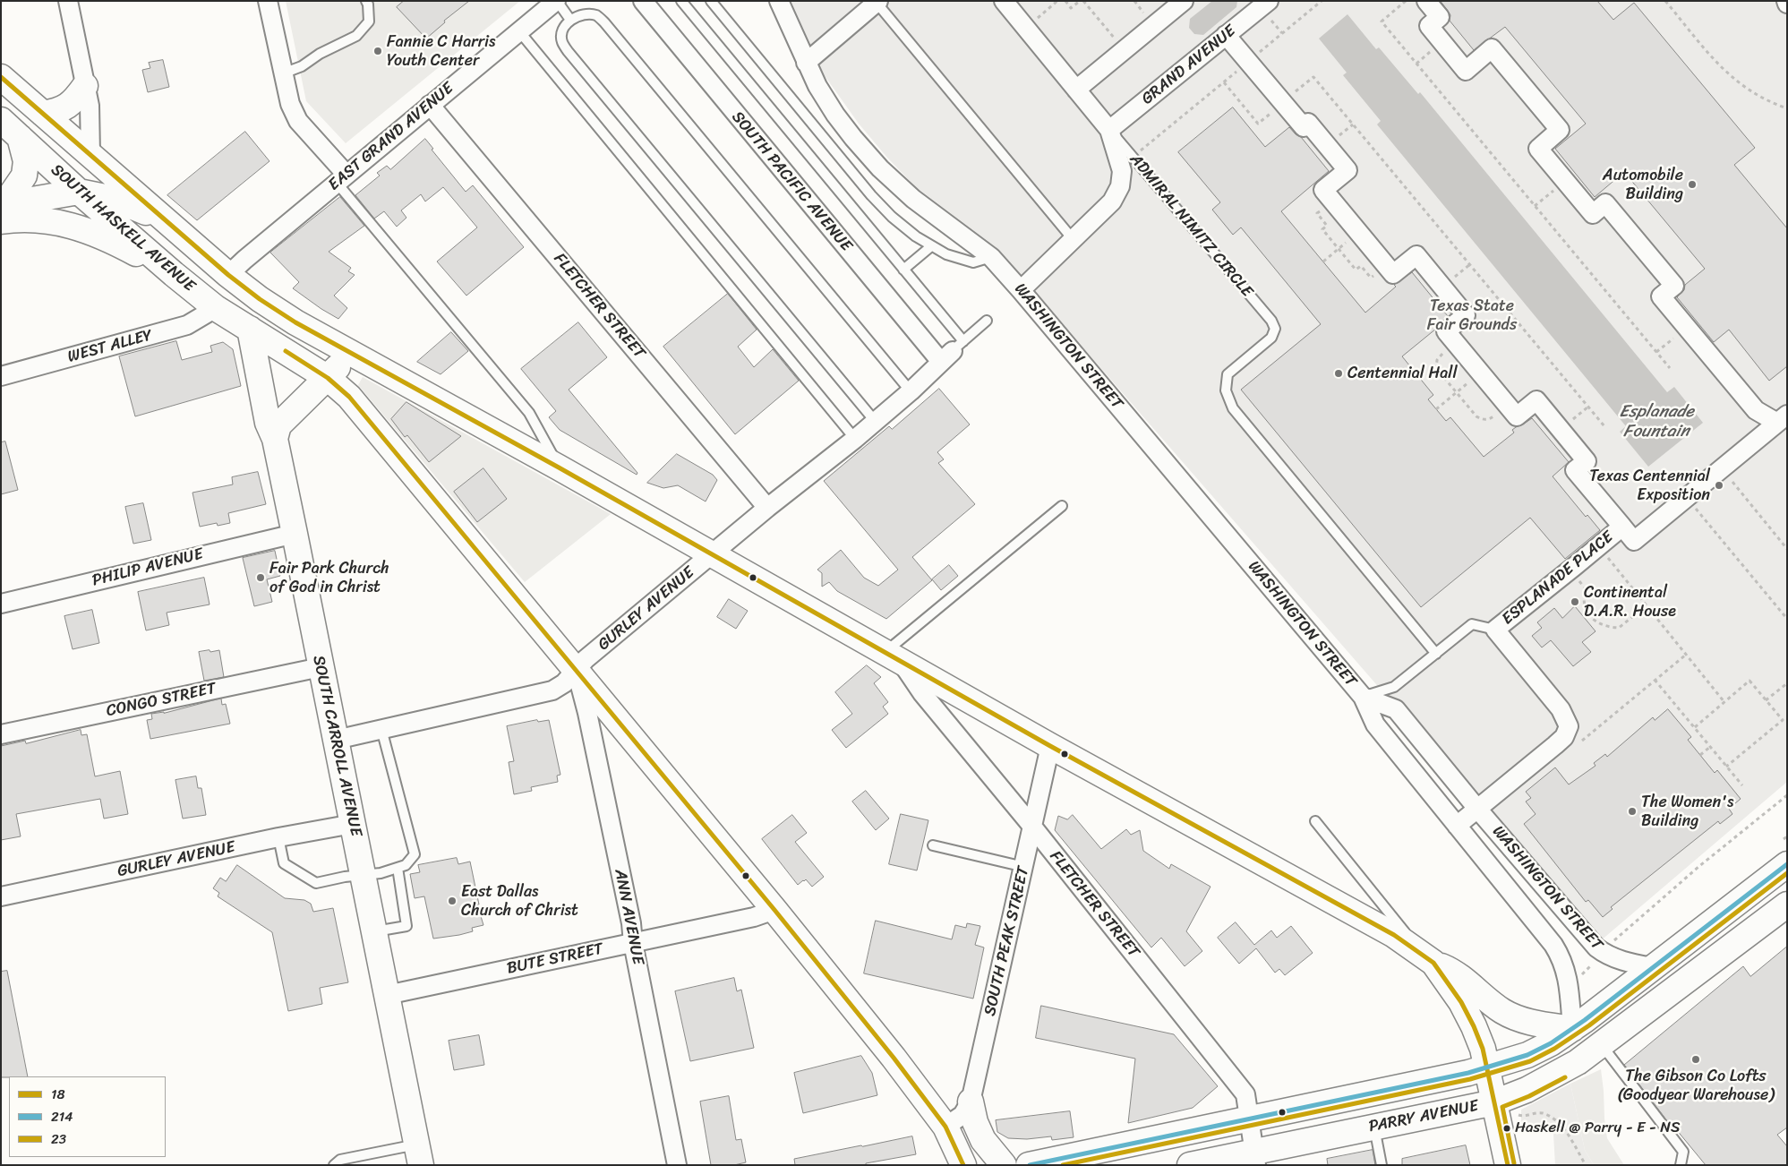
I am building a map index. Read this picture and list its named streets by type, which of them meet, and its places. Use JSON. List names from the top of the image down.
{
  "streets": {
    "main road": ["SOUTH HASKELL AVENUE", "SOUTH CARROLL AVENUE", "PARRY AVENUE"],
    "street": [
      "GRAND AVENUE",
      "EAST GRAND AVENUE",
      "SOUTH PACIFIC AVENUE",
      "ADMIRAL NIMITZ CIRCLE",
      "FLETCHER STREET",
      "WEST ALLEY",
      "WASHINGTON STREET",
      "PHILIP AVENUE",
      "ESPLANADE PLACE",
      "GURLEY AVENUE",
      "CONGO STREET",
      "ANN AVENUE",
      "SOUTH PEAK STREET",
      "BUTE STREET"
    ]
  },
  "crossings": [
    ["GRAND AVENUE", "ADMIRAL NIMITZ CIRCLE"],
    ["EAST GRAND AVENUE", "SOUTH HASKELL AVENUE"],
    ["EAST GRAND AVENUE", "FLETCHER STREET"],
    ["SOUTH PACIFIC AVENUE", "GURLEY AVENUE"],
    ["ADMIRAL NIMITZ CIRCLE", "WASHINGTON STREET"],
    ["SOUTH HASKELL AVENUE", "FLETCHER STREET"],
    ["SOUTH HASKELL AVENUE", "WEST ALLEY"],
    ["SOUTH HASKELL AVENUE", "GURLEY AVENUE"],
    ["SOUTH HASKELL AVENUE", "SOUTH CARROLL AVENUE"],
    ["SOUTH HASKELL AVENUE", "ANN AVENUE"],
    ["SOUTH HASKELL AVENUE", "SOUTH PEAK STREET"],
    ["SOUTH HASKELL AVENUE", "BUTE STREET"],
    ["SOUTH HASKELL AVENUE", "PARRY AVENUE"],
    ["FLETCHER STREET", "GURLEY AVENUE"],
    ["FLETCHER STREET", "SOUTH PEAK STREET"],
    ["FLETCHER STREET", "PARRY AVENUE"],
    ["WASHINGTON STREET", "ESPLANADE PLACE"],
    ["WASHINGTON STREET", "PARRY AVENUE"],
    ["PHILIP AVENUE", "SOUTH CARROLL AVENUE"],
    ["GURLEY AVENUE", "SOUTH CARROLL AVENUE"],
    ["GURLEY AVENUE", "ANN AVENUE"],
    ["CONGO STREET", "SOUTH CARROLL AVENUE"],
    ["SOUTH CARROLL AVENUE", "BUTE STREET"],
    ["ANN AVENUE", "BUTE STREET"]
  ],
  "water": ["Esplanade Fountain"],
  "parks": ["Texas State Fair Grounds"],
  "places": [
    "Fannie C Harris Youth Center",
    "Automobile Building",
    "Centennial Hall",
    "Texas Centennial Exposition",
    "Fair Park Church of God in Christ",
    "Continental D.A.R. House",
    "The Women's Building",
    "East Dallas Church of Christ",
    "The Gibson Co Lofts (Goodyear Warehouse)",
    "Haskell @ Parry - E - NS"
  ],
  "lines": ["transit line 18", "transit line 214", "transit line 23"],
  "legend": ["18", "214", "23"]
}
